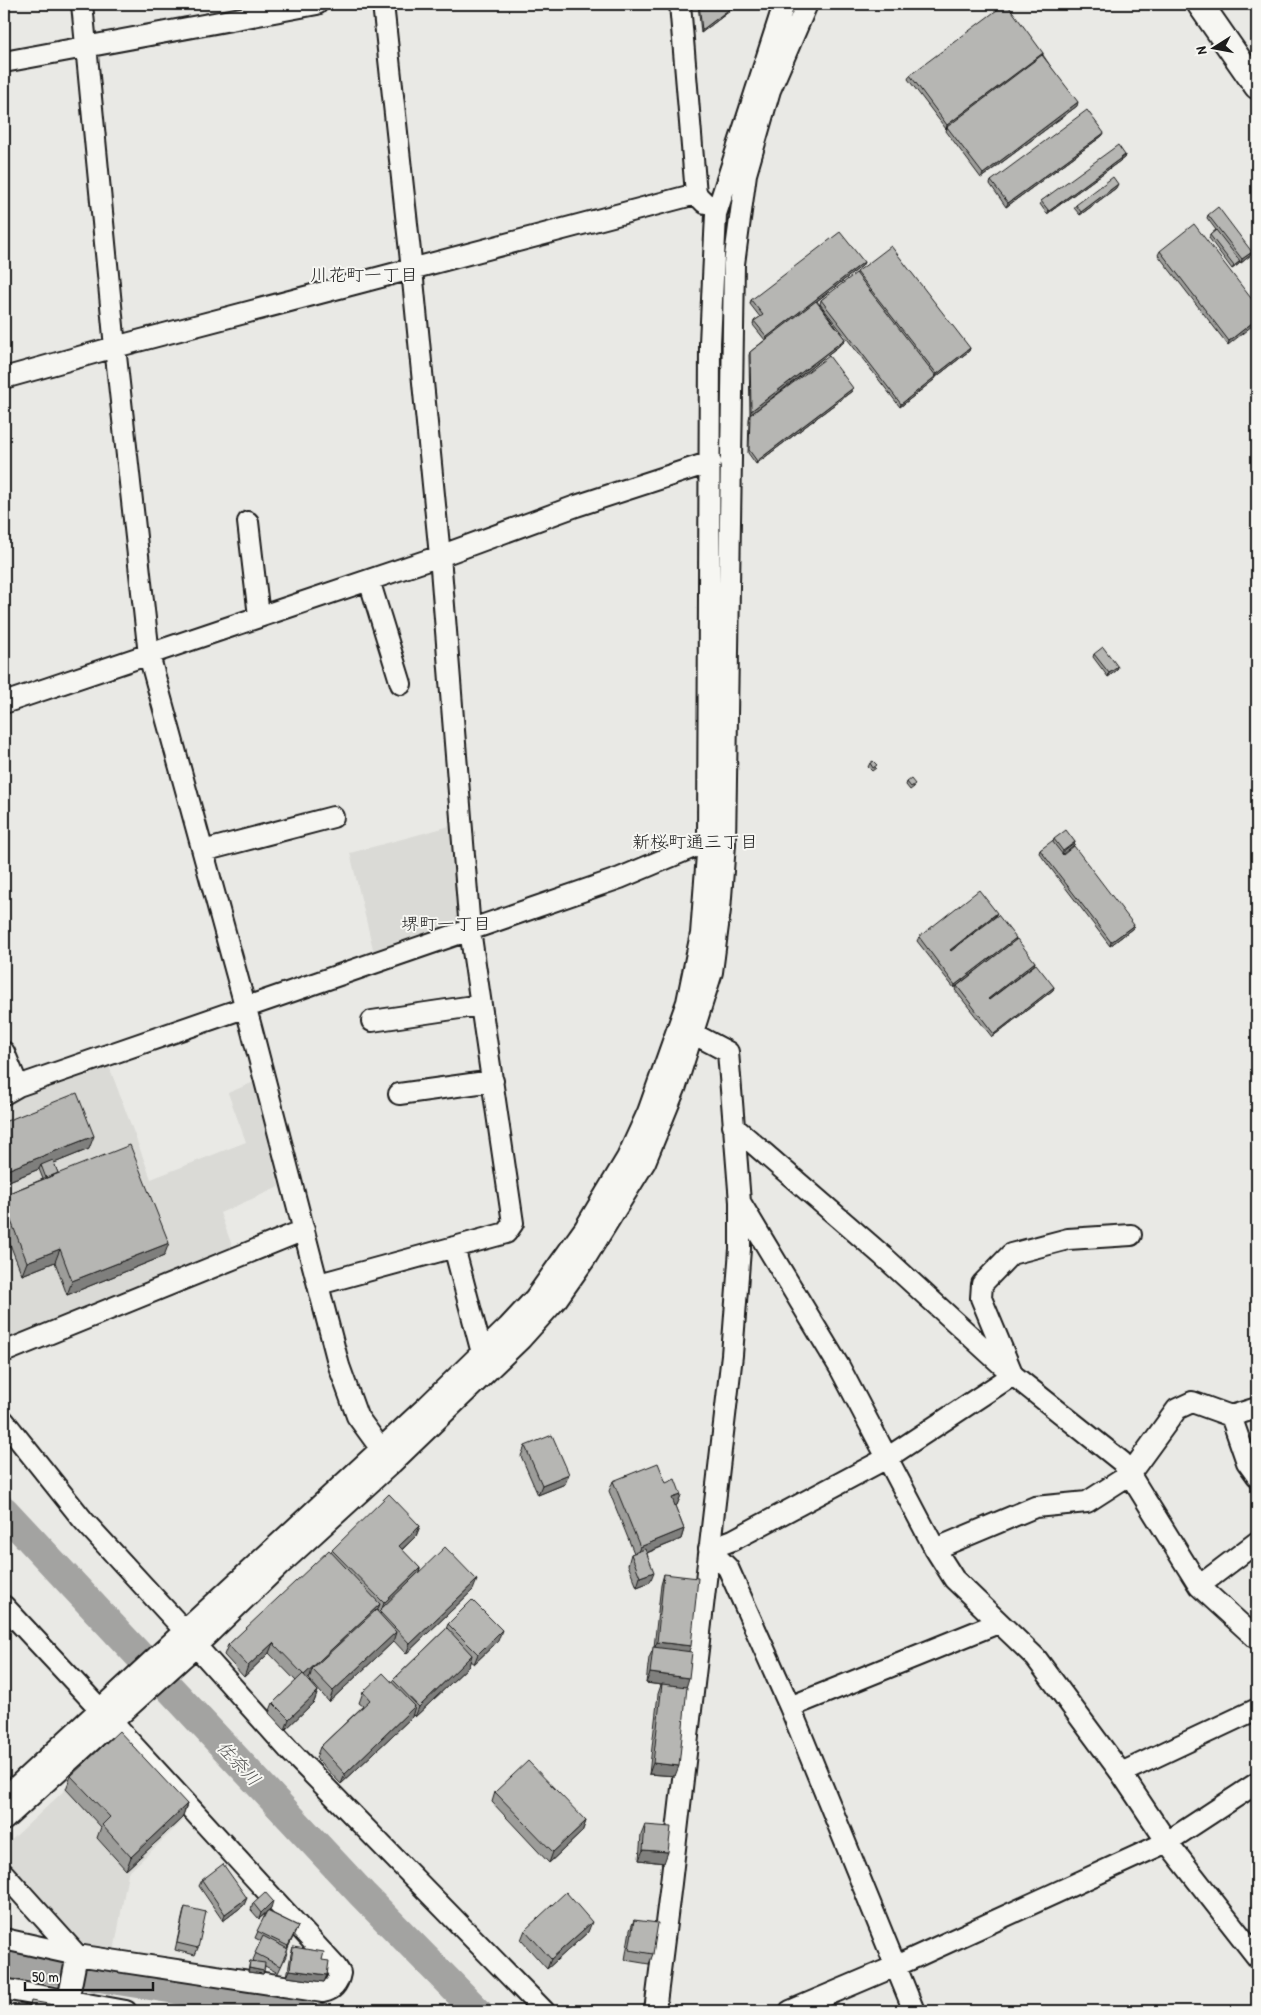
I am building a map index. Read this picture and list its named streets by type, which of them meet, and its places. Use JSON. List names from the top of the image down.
{
  "districts": ["川花町一丁目", "新桜町通三丁目", "堺町一丁目"],
  "water": ["佐奈川"],
  "scale_bar": "50 m",
  "north": "left"
}
